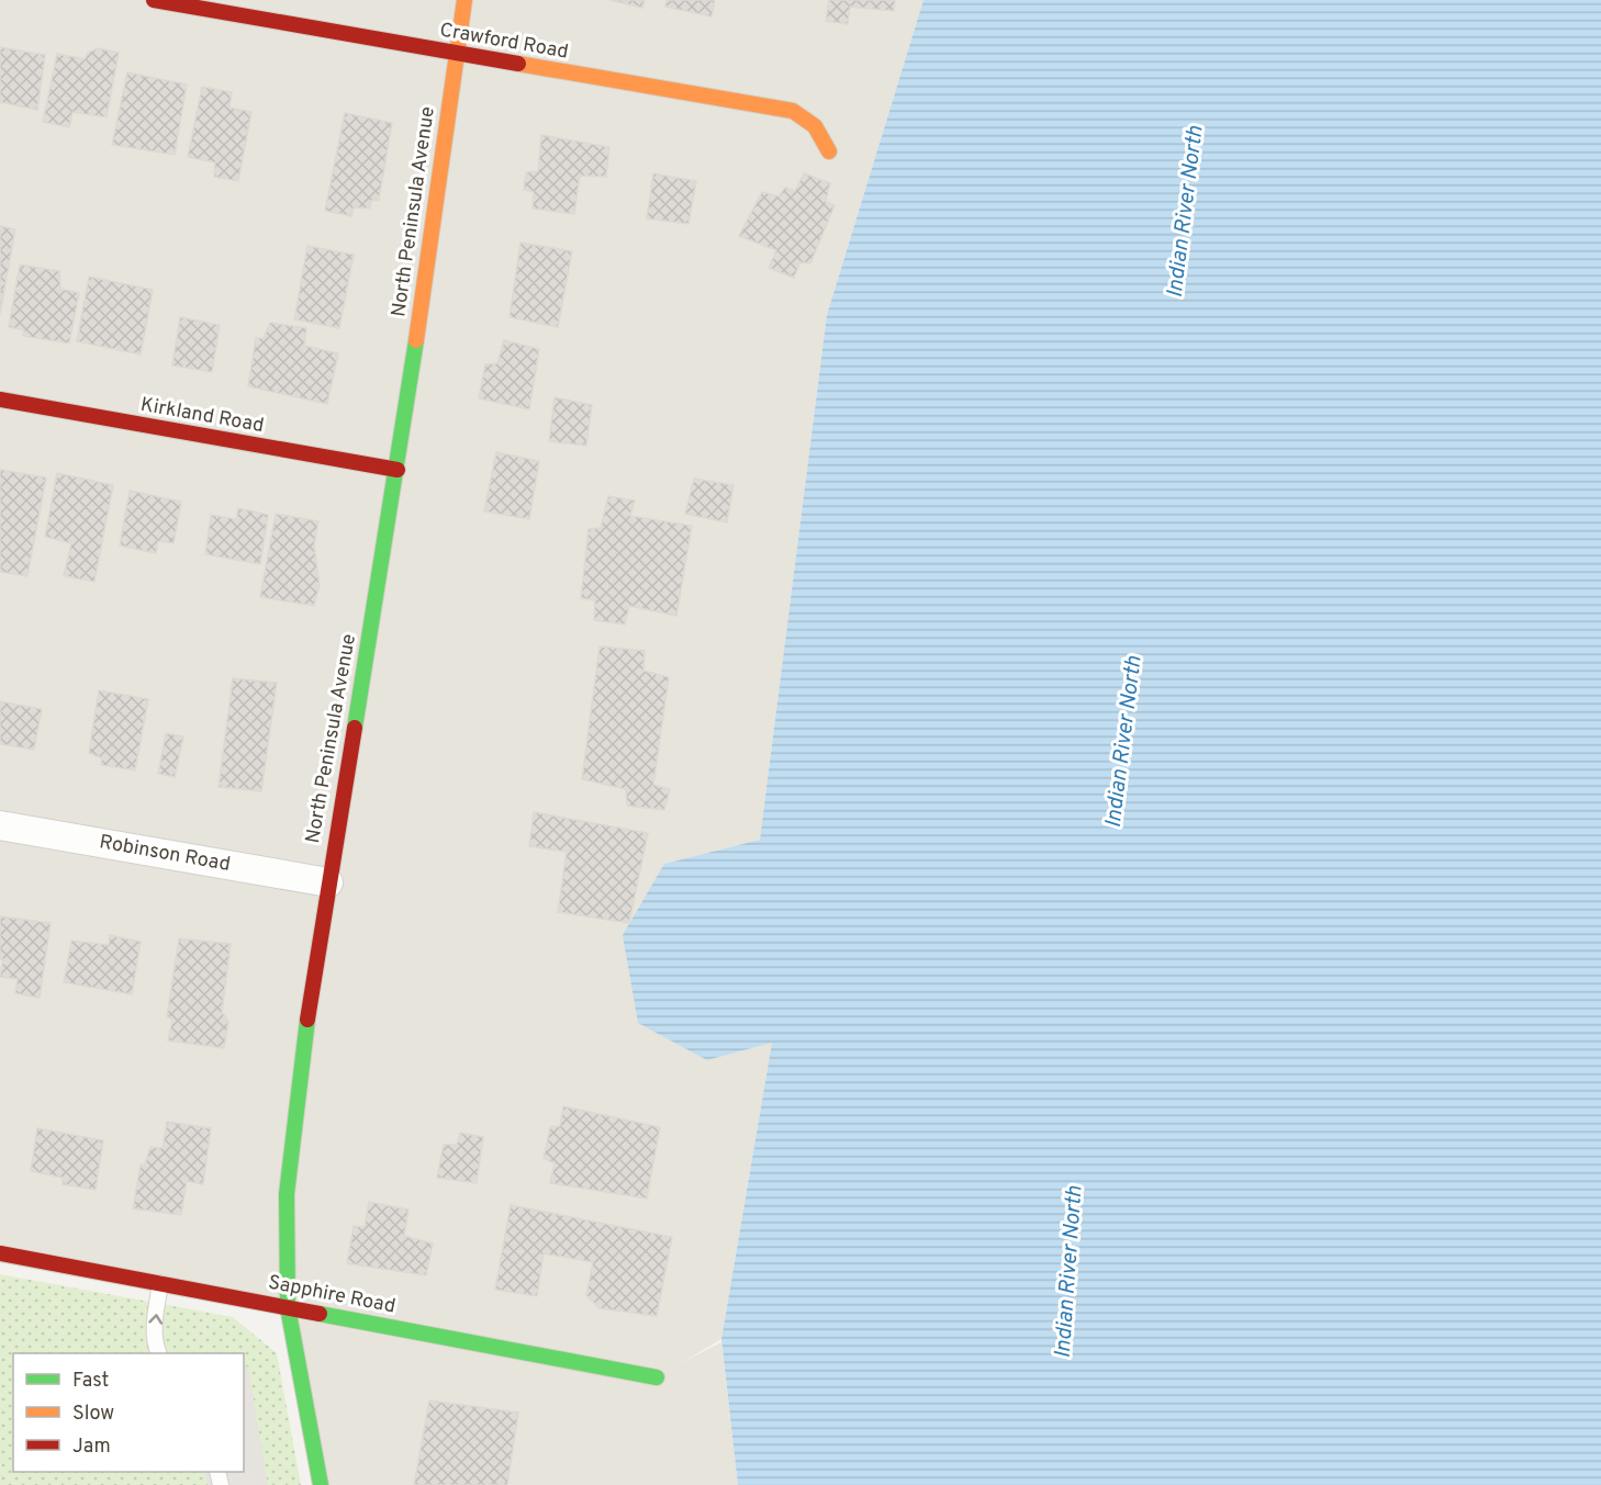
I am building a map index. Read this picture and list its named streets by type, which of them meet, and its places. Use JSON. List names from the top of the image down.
{
  "streets": {
    "street": [
      "Crawford Road",
      "North Peninsula Avenue",
      "Kirkland Road",
      "Robinson Road",
      "Sapphire Road"
    ]
  },
  "crossings": [
    ["Crawford Road", "North Peninsula Avenue"],
    ["North Peninsula Avenue", "Kirkland Road"],
    ["North Peninsula Avenue", "Robinson Road"],
    ["North Peninsula Avenue", "Sapphire Road"]
  ],
  "water": ["Indian River North"],
  "legend": ["Fast", "Slow", "Jam"]
}
